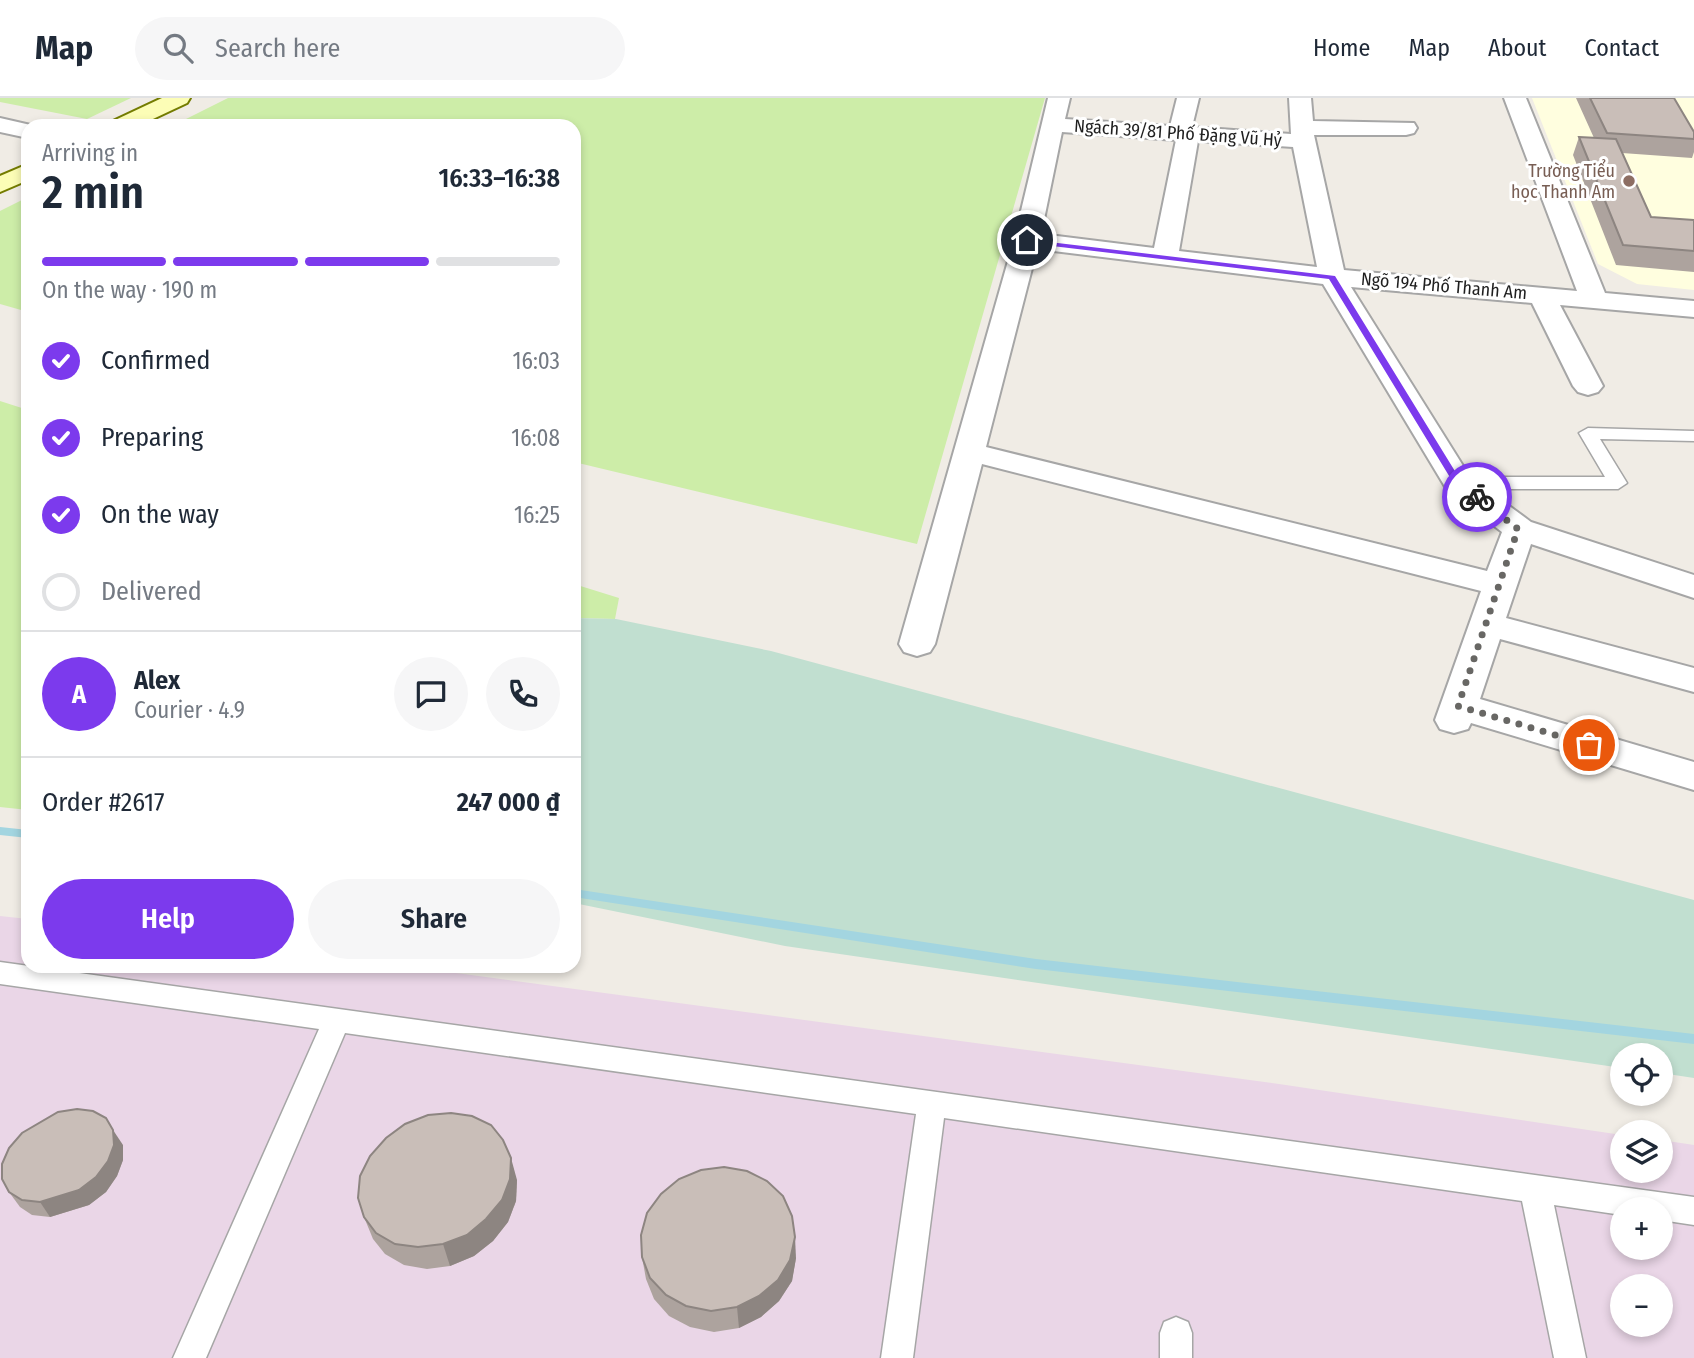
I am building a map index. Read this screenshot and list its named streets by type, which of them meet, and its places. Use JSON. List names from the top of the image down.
{
  "streets": {
    "street": ["Ngách 39/81 Phố Đặng Vũ Hỷ", "Ngõ 194 Phố Thanh Am"]
  },
  "places": ["Trường Tiểu học Thanh Am"],
  "page": {
    "header": "Map",
    "search": "Search here",
    "nav": [
      "Home",
      "Map",
      "About",
      "Contact"
    ],
    "heading": ["2 min", "Arriving in", "16:33–16:38"],
    "panel": [
      "Alex",
      "Courier · 4.9",
      "Order #2617",
      "247 000 ₫"
    ],
    "bar": "On the way · 190 m",
    "list": [
      ["Confirmed", "16:03"],
      ["Preparing", "16:08"],
      ["On the way", "16:25"],
      "Delivered"
    ],
    "round": "A",
    "buttons": ["Help", "Share"],
    "map_buttons": ["+", "−"]
  }
}
